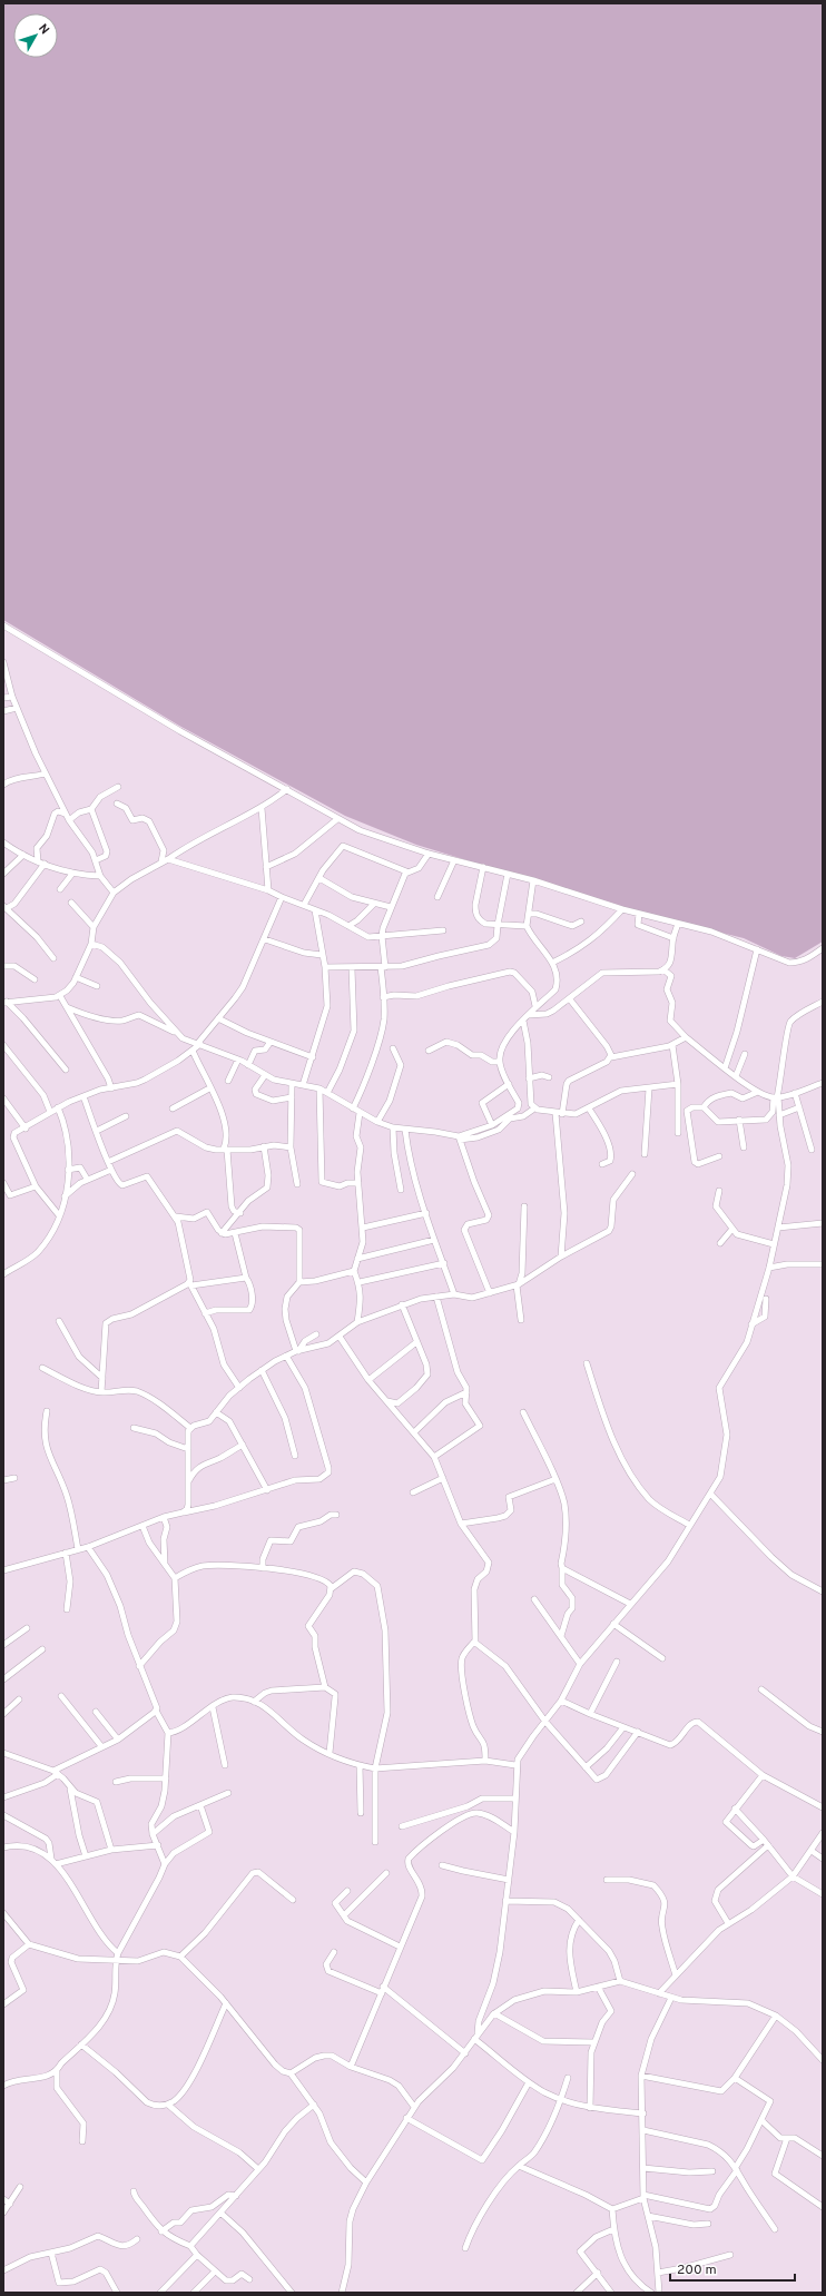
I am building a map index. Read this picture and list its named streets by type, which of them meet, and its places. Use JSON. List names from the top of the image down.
{
  "scale_bar": "200 m",
  "north": "top right"
}
